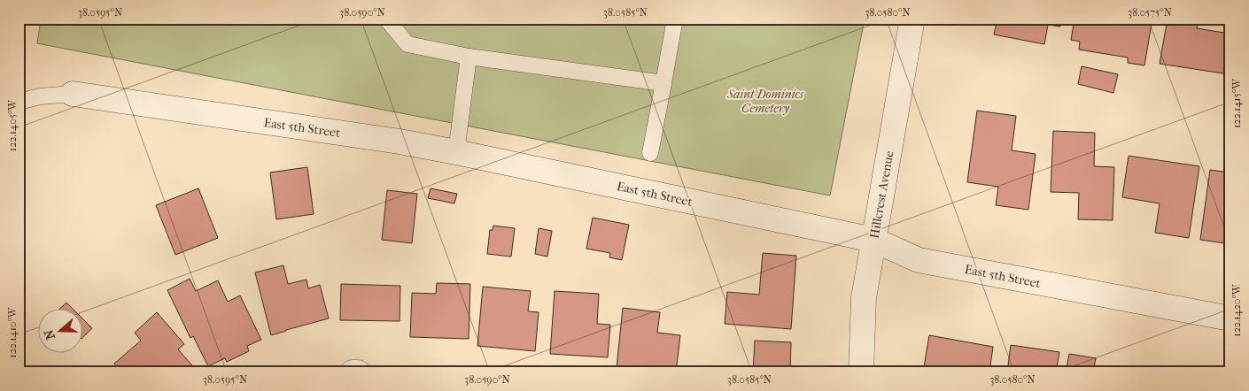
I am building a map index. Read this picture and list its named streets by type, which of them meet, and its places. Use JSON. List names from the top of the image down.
{
  "streets": {
    "street": ["East 5th Street", "Hillcrest Avenue"]
  },
  "crossings": [
    ["East 5th Street", "Hillcrest Avenue"]
  ],
  "parks": ["Saint Dominics Cemetery"],
  "north": "left",
  "coordinates": [
    "38.0595°N",
    "38.0590°N",
    "38.0585°N",
    "38.0580°N",
    "38.0575°N",
    "122.1415°W",
    "122.1405°W",
    "122.1420°W",
    "122.1410°W"
  ]
}
